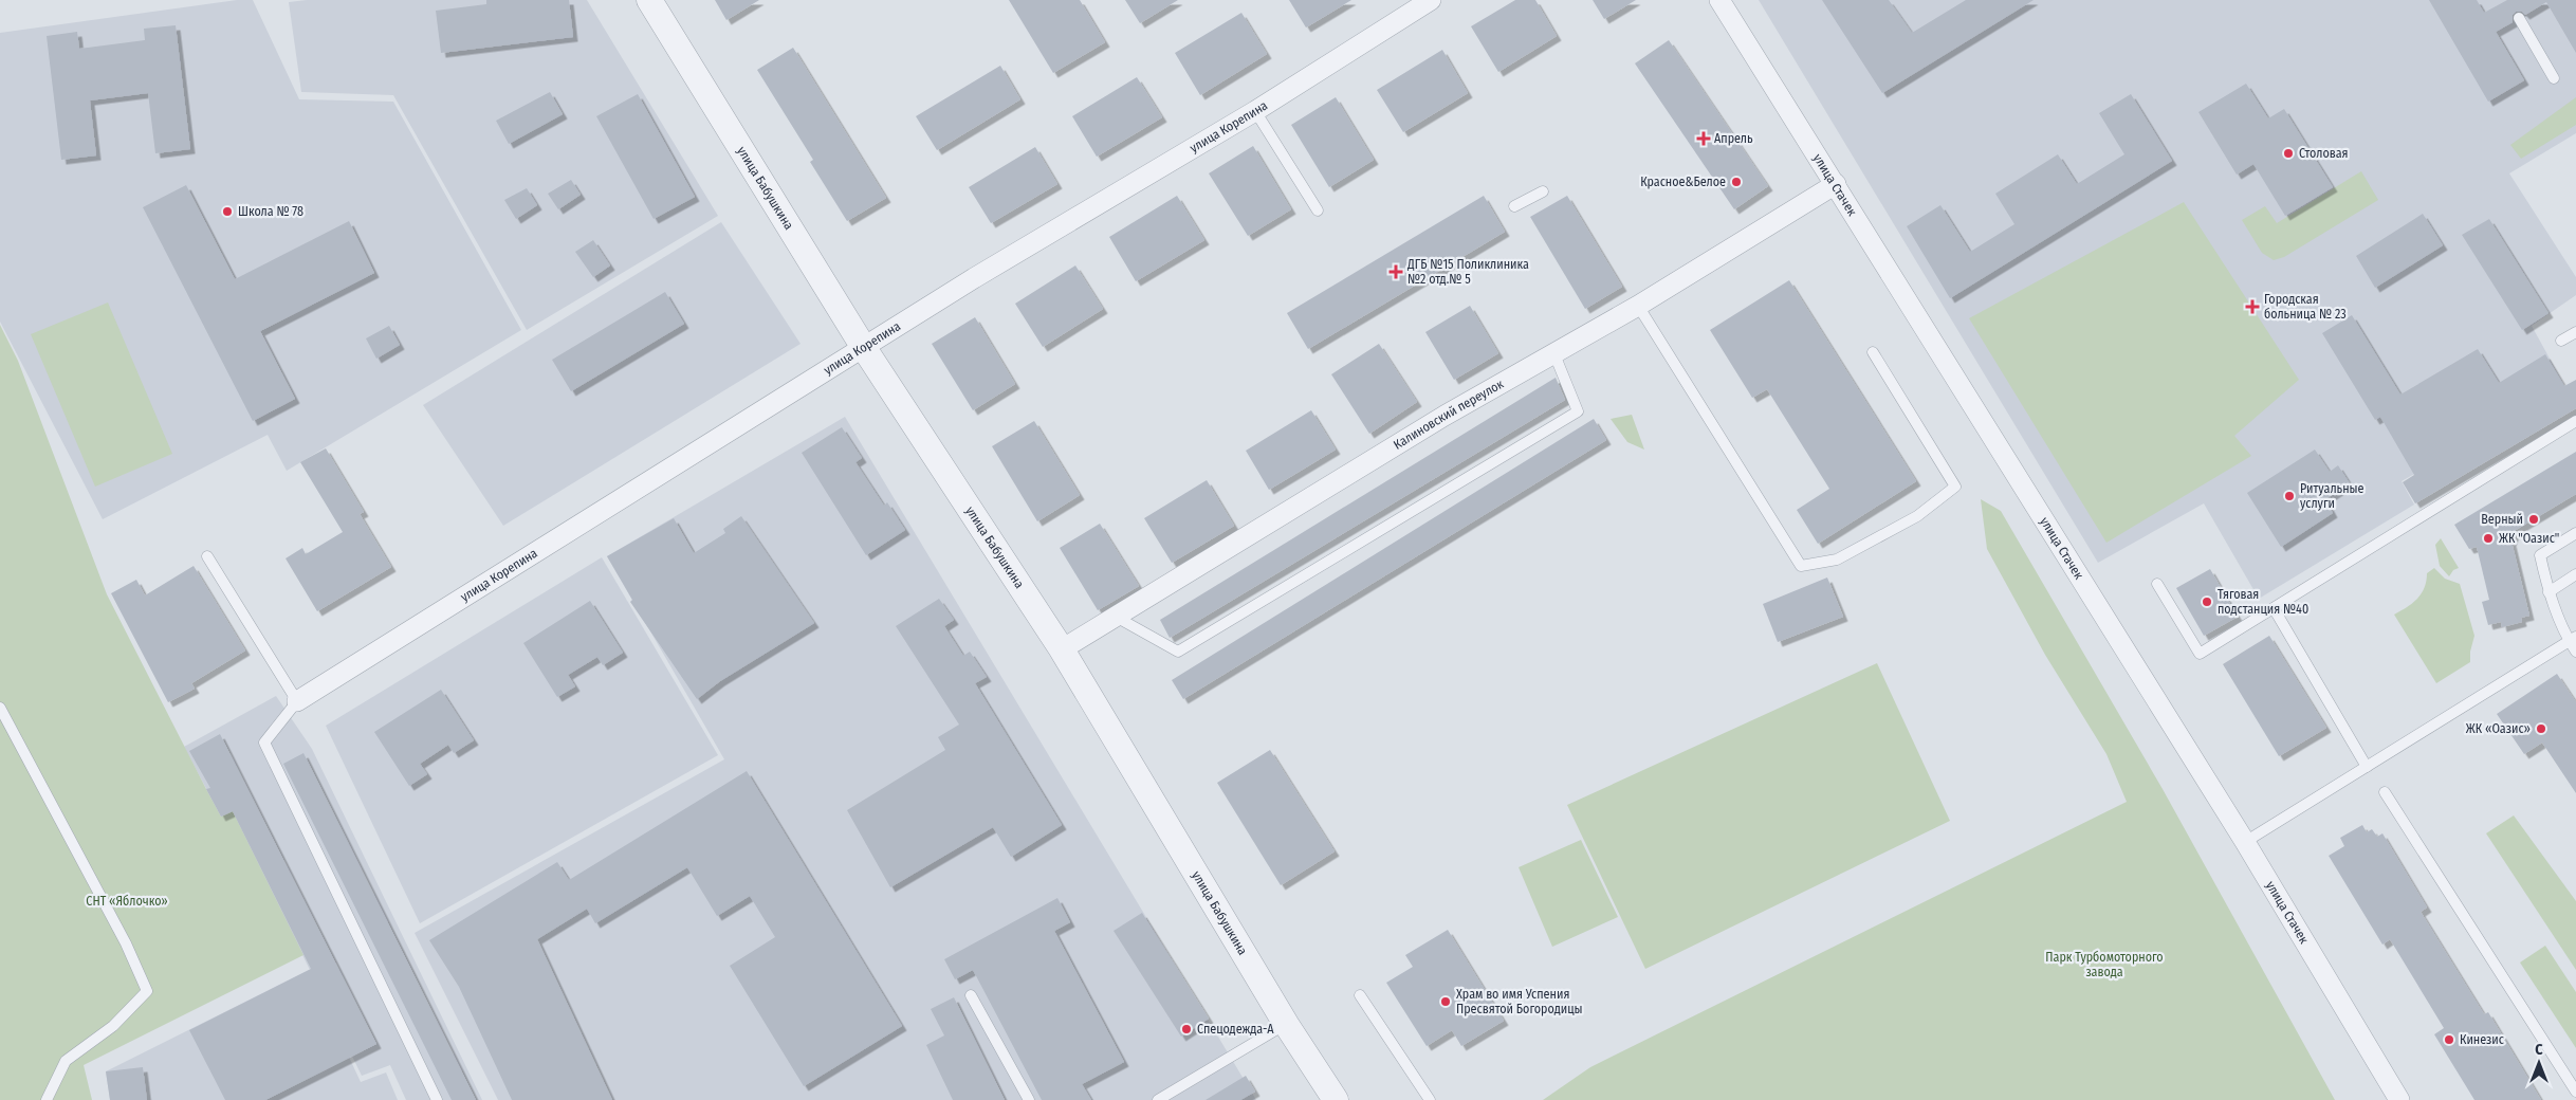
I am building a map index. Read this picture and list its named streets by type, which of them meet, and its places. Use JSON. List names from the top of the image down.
{
  "streets": {
    "street": [
      "улица Корепина",
      "улица Стачек",
      "улица Бабушкина",
      "Калиновский переулок"
    ]
  },
  "crossings": [
    ["улица Корепина", "улица Бабушкина"],
    ["улица Стачек", "Калиновский переулок"],
    ["улица Бабушкина", "Калиновский переулок"]
  ],
  "parks": ["СНТ «Яблочко»", "Парк Турбомоторного завода"],
  "places": {
    "health": ["Апрель", "ДГБ №15 Поликлиника №2 отд.№ 5", "Городская больница № 23"],
    "other": [
      "Столовая",
      "Красное&Белое",
      "Школа № 78",
      "Ритуальные услуги",
      "Верный",
      "ЖК \"Оазис\"",
      "Тяговая подстанция №40",
      "ЖК «Оазис»",
      "Храм во имя Успения Пресвятой Богородицы",
      "Спецодежда-А",
      "Кинезис"
    ]
  },
  "north": "top"
}
